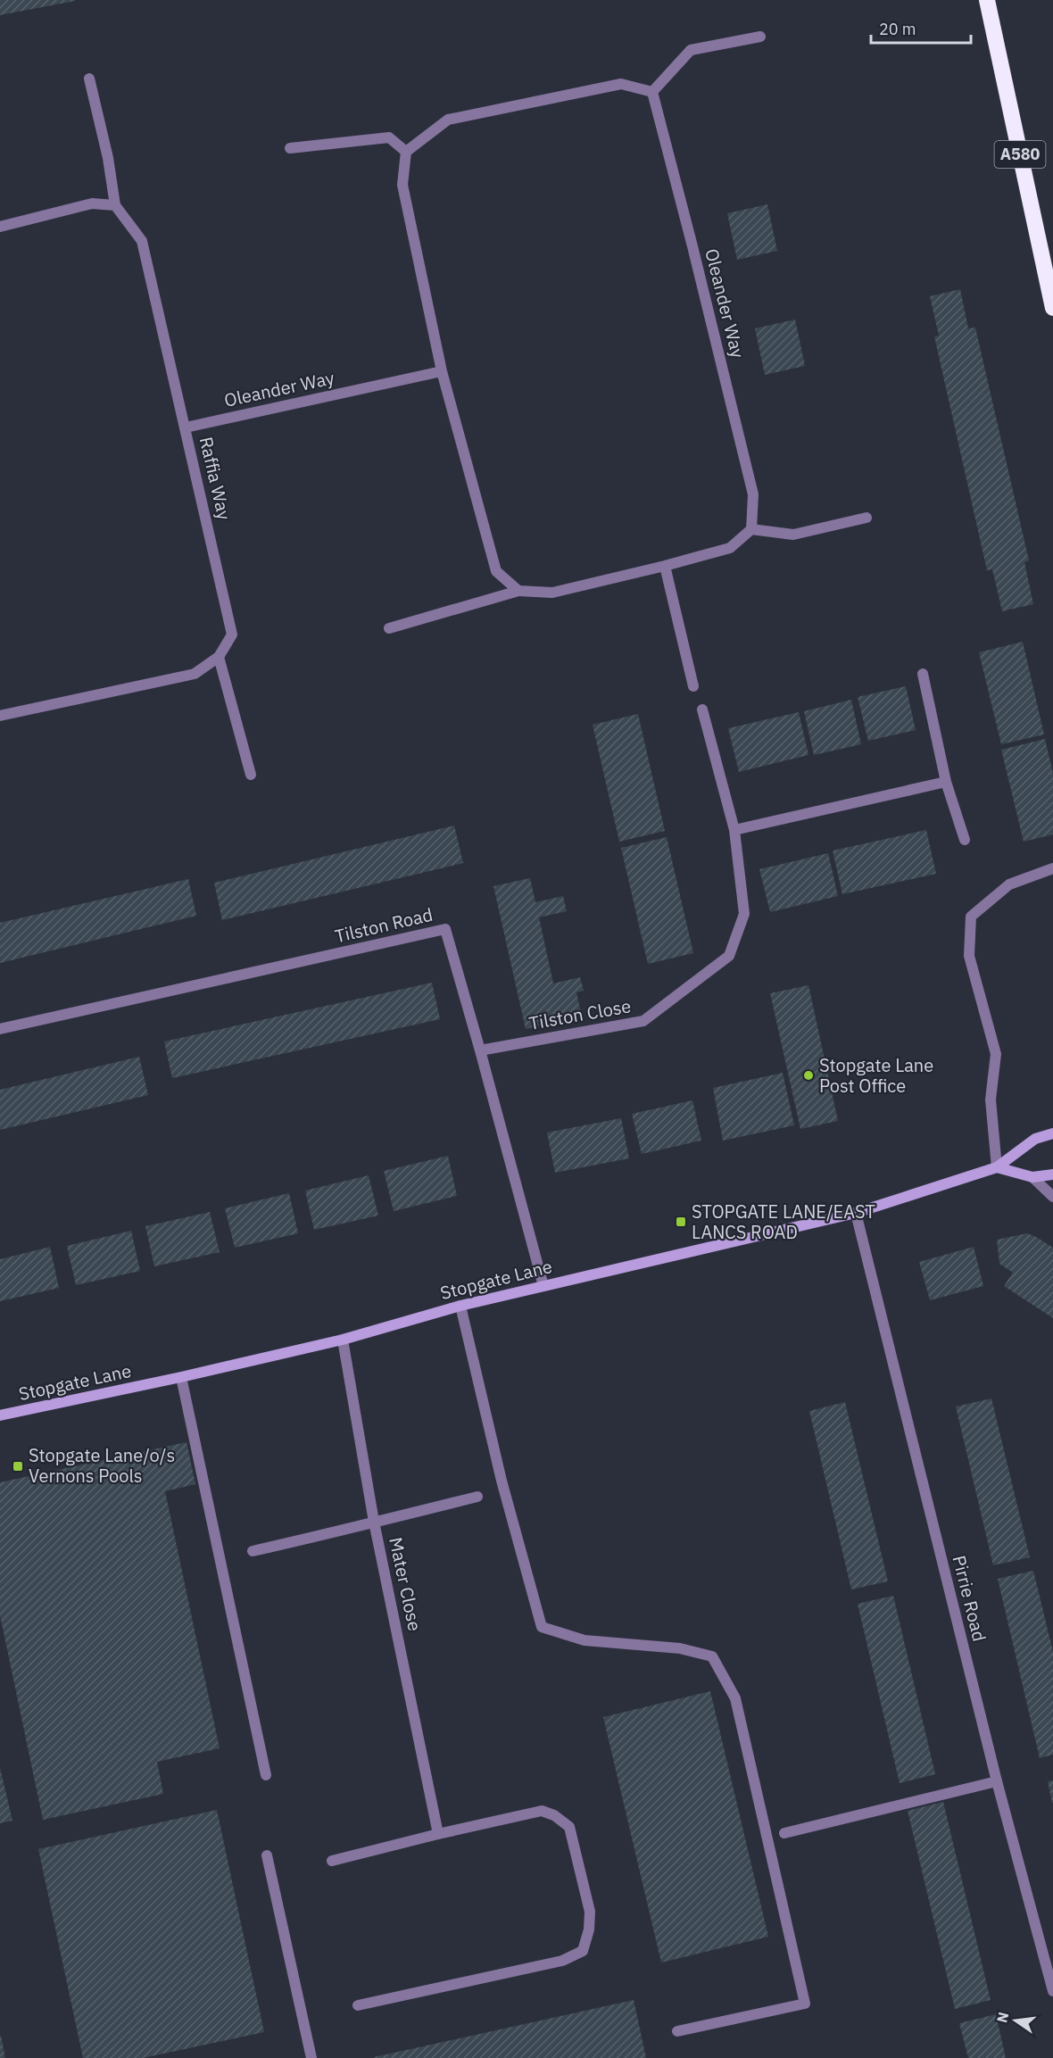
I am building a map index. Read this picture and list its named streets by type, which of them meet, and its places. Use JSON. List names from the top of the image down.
{
  "streets": {
    "highway": ["A580"],
    "main road": ["Stopgate Lane"],
    "street": [
      "Oleander Way",
      "Raffia Way",
      "Tilston Road",
      "Tilston Close",
      "Mater Close",
      "Pirrie Road"
    ]
  },
  "crossings": [
    ["Oleander Way", "Raffia Way"],
    ["Tilston Road", "Tilston Close"],
    ["Tilston Road", "Stopgate Lane"],
    ["Stopgate Lane", "Mater Close"],
    ["Stopgate Lane", "Pirrie Road"]
  ],
  "places": {
    "other": ["Stopgate Lane Post Office"],
    "transit": ["STOPGATE LANE/EAST LANCS ROAD", "Stopgate Lane/o/s Vernons Pools"]
  },
  "scale_bar": "20 m",
  "north": "left"
}
